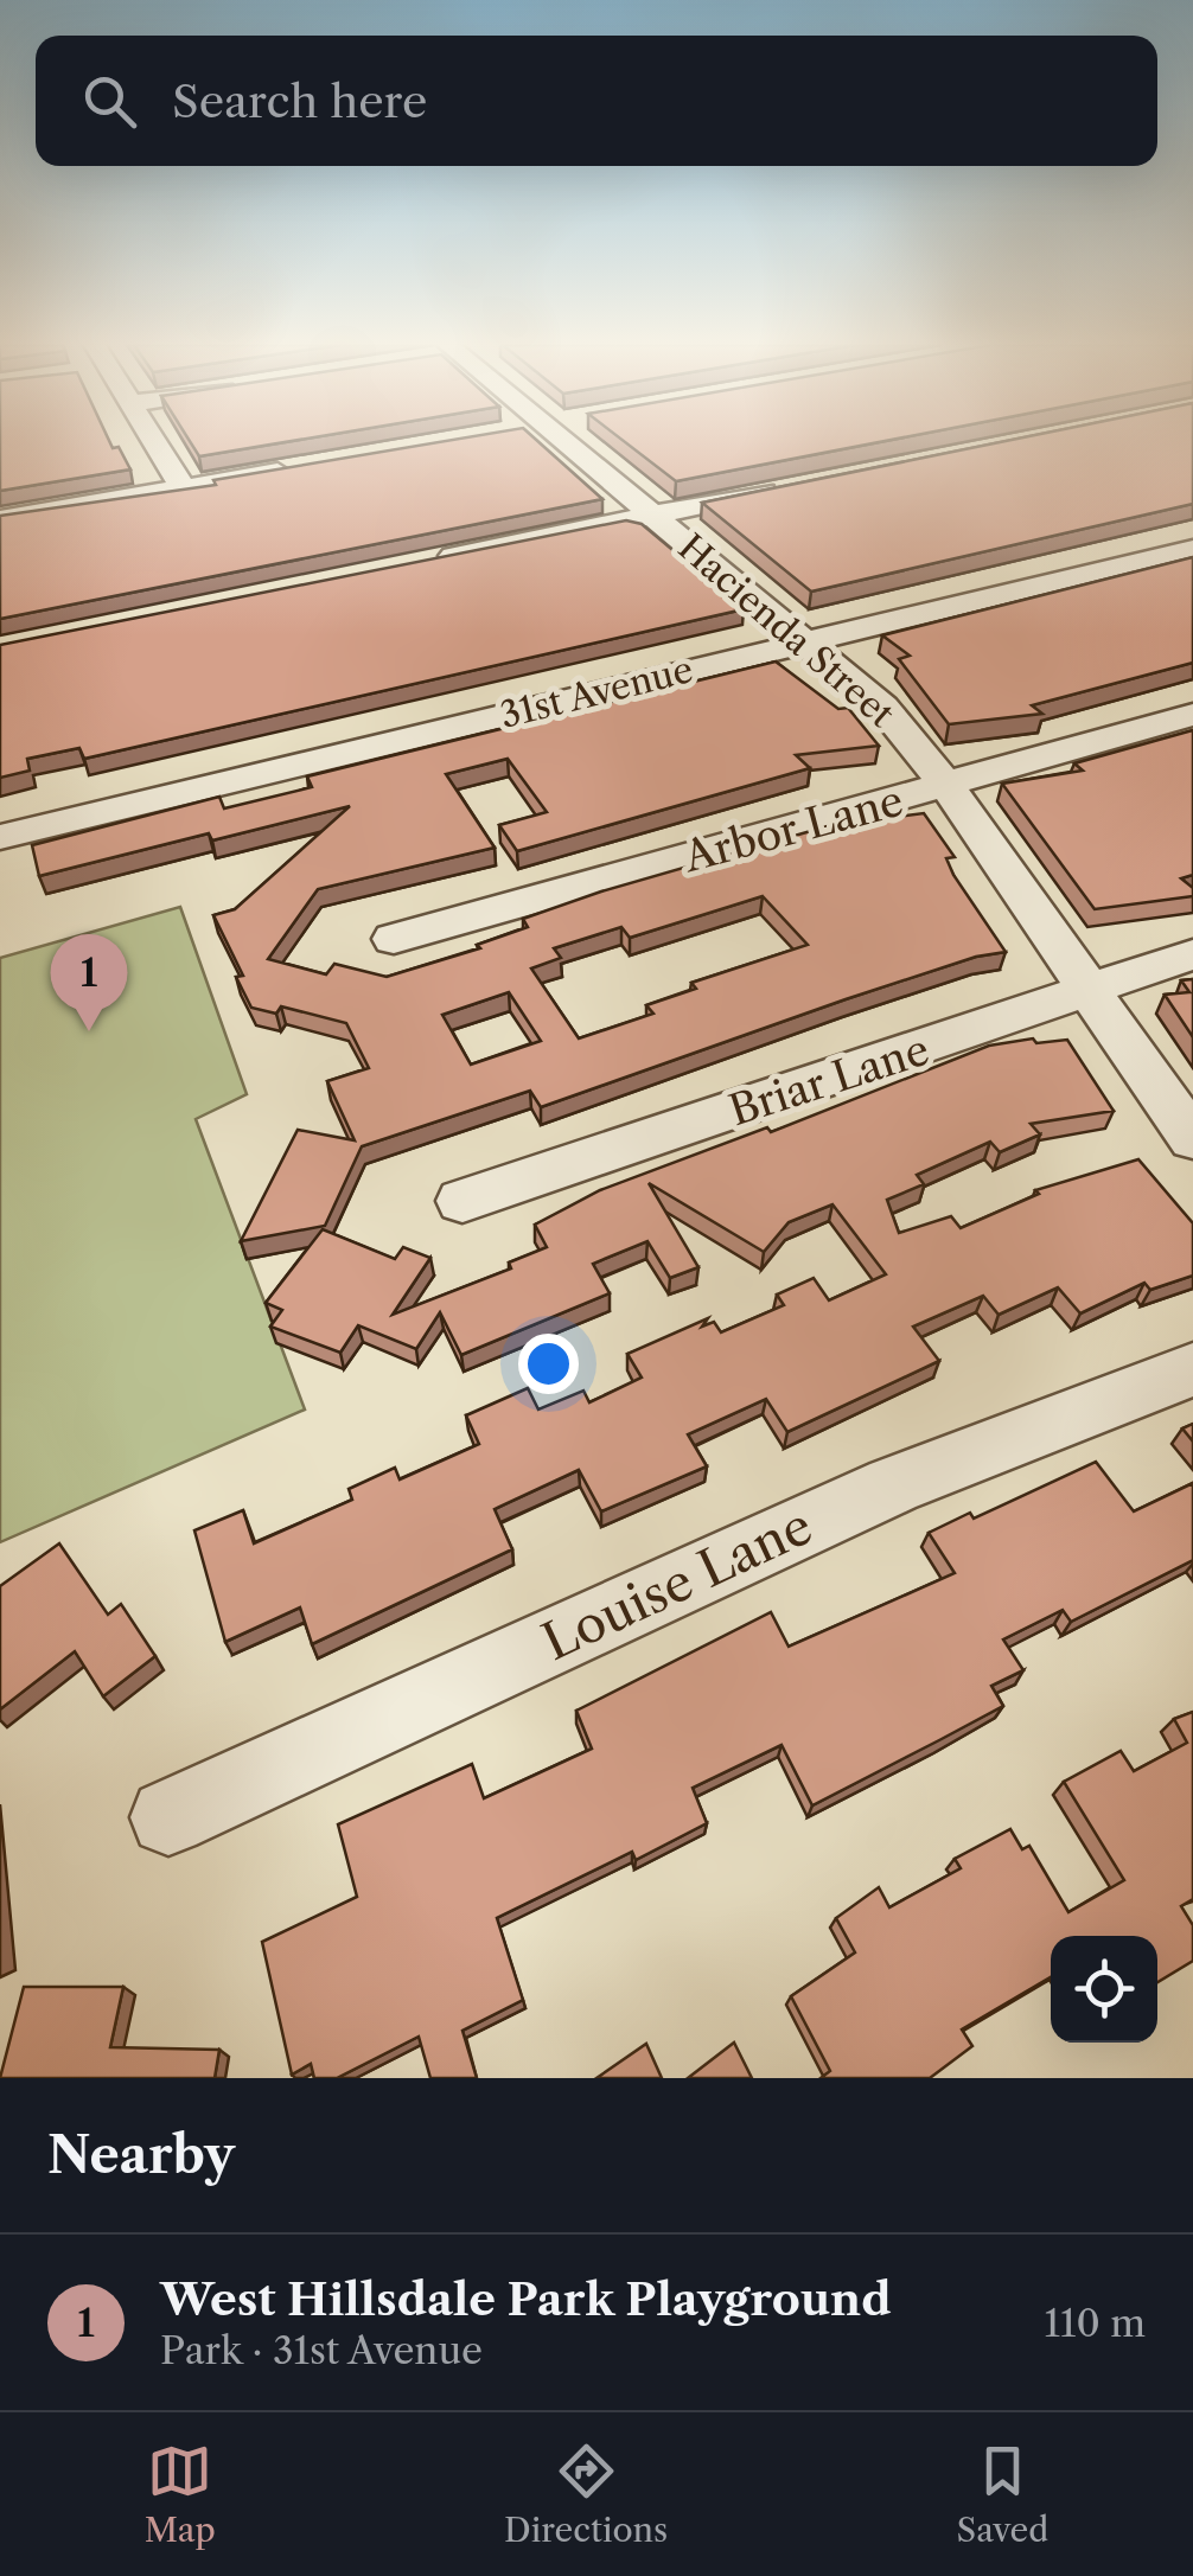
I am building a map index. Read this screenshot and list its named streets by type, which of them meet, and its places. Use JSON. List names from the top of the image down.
{
  "streets": {
    "street": [
      "Hacienda Street",
      "31st Avenue",
      "Arbor Lane",
      "Briar Lane",
      "Louise Lane"
    ]
  },
  "crossings": [
    ["Hacienda Street", "31st Avenue"],
    ["Hacienda Street", "Arbor Lane"],
    ["Hacienda Street", "Briar Lane"]
  ],
  "page": {
    "search": "Search here",
    "pins": "1",
    "heading": "Nearby",
    "list": [
      {
        "mark": "1",
        "name": "West Hillsdale Park Playground",
        "note": "Park · 31st Avenue",
        "value": "110 m"
      }
    ],
    "nav": ["Map", "Directions", "Saved"]
  }
}
